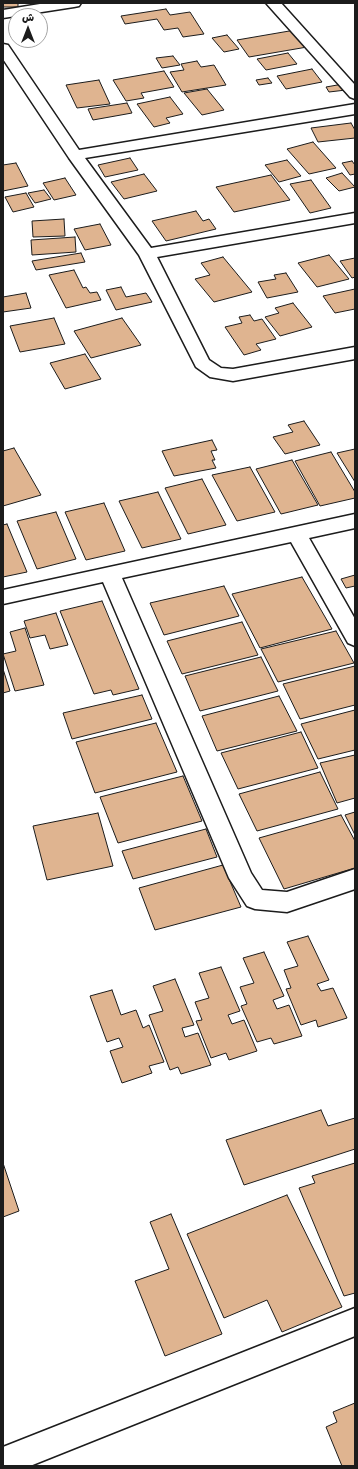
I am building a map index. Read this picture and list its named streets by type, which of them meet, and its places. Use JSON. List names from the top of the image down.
{
  "north": "top"
}
